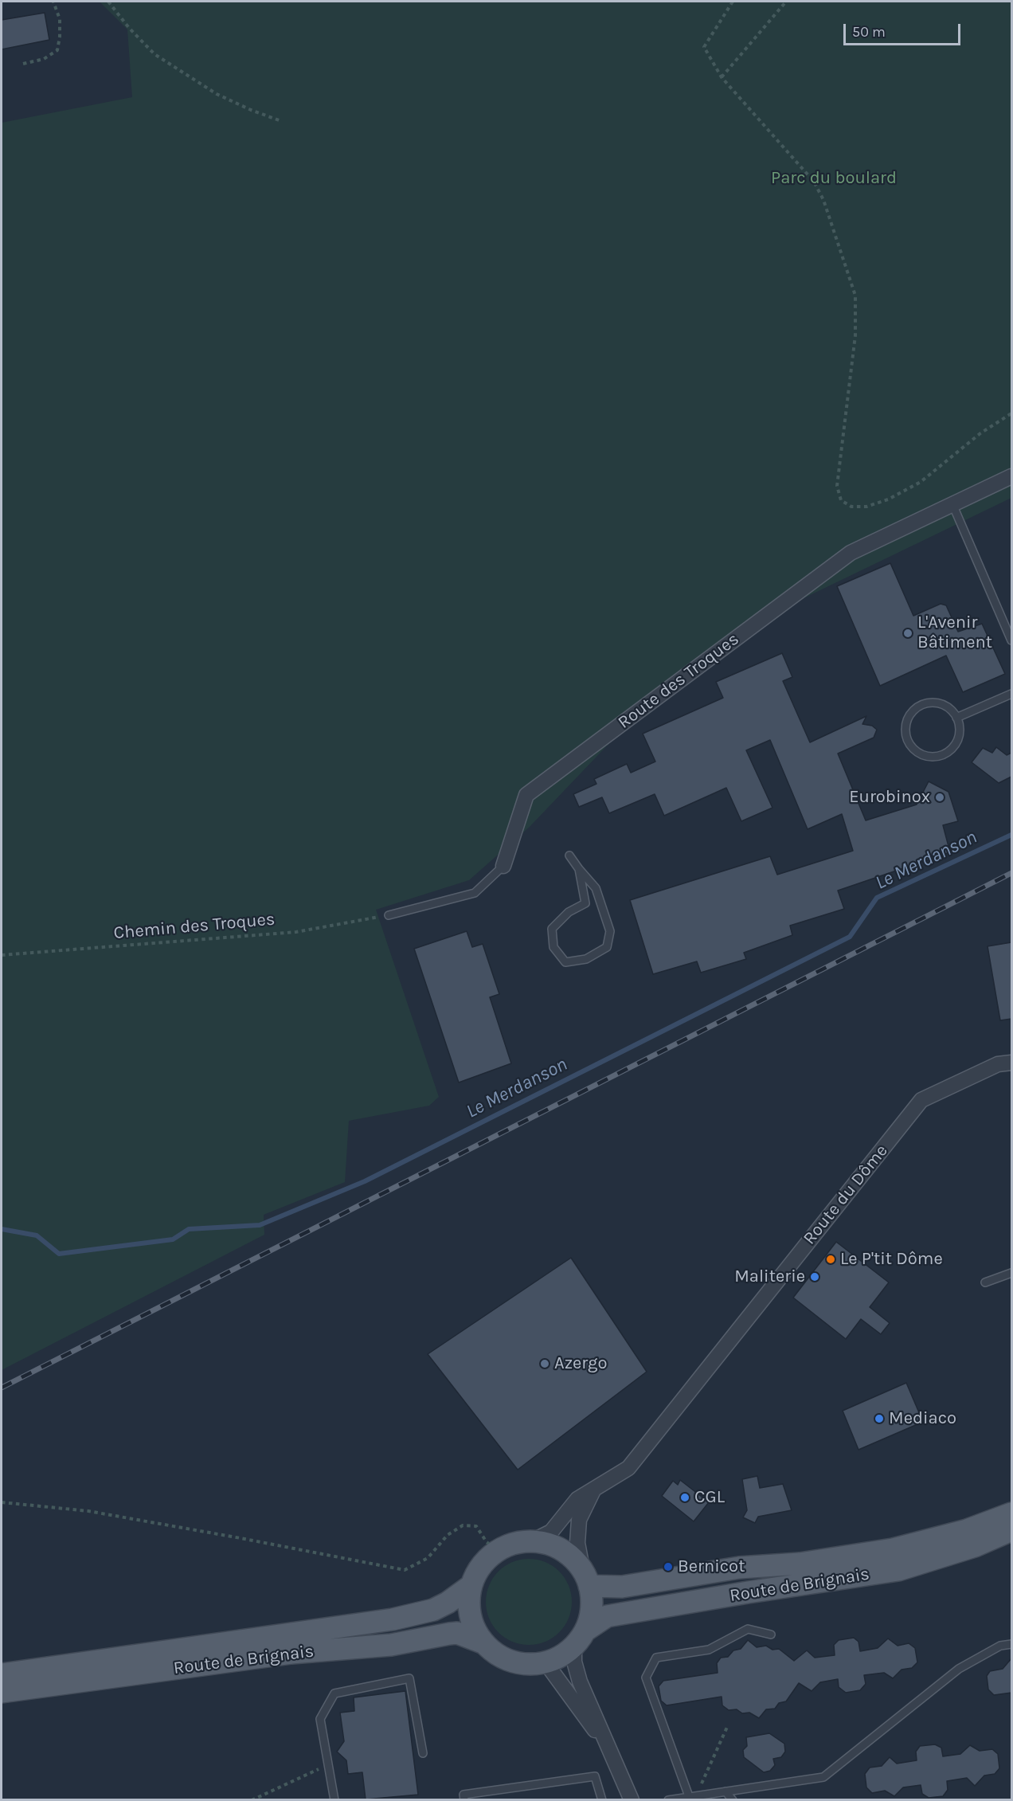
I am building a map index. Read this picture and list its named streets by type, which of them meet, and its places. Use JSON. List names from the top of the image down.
{
  "streets": {
    "main road": ["Route de Brignais"],
    "street": ["Route des Troques", "Route du Dôme"],
    "path": ["Chemin des Troques"]
  },
  "crossings": [
    ["Route des Troques", "Chemin des Troques"],
    ["Route du Dôme", "Route de Brignais"]
  ],
  "water": ["Le Merdanson"],
  "parks": ["Parc du boulard"],
  "places": [
    "L'Avenir Bâtiment",
    "Eurobinox",
    "Le P'tit Dôme",
    "Maliterie",
    "Azergo",
    "Mediaco",
    "CGL",
    "Bernicot"
  ],
  "scale_bar": "50 m"
}
